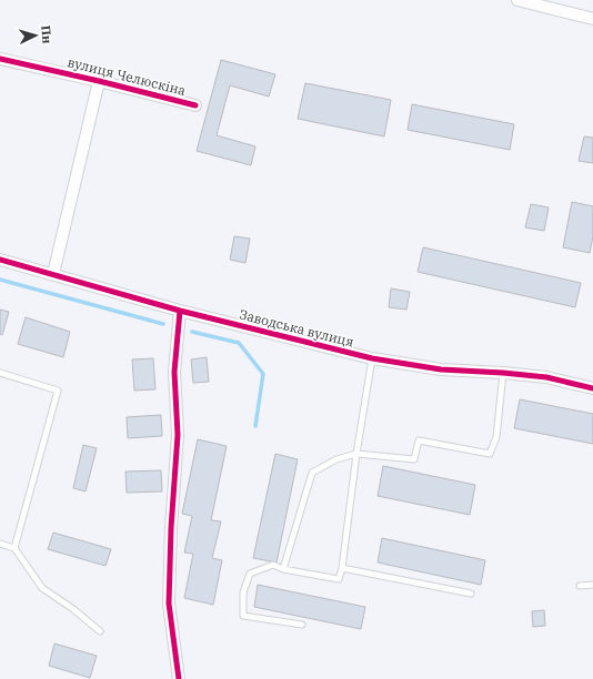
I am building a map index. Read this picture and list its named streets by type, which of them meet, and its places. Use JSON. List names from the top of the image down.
{
  "streets": {
    "street": ["вулиця Челюскіна", "Заводська вулиця"]
  },
  "north": "right"
}
